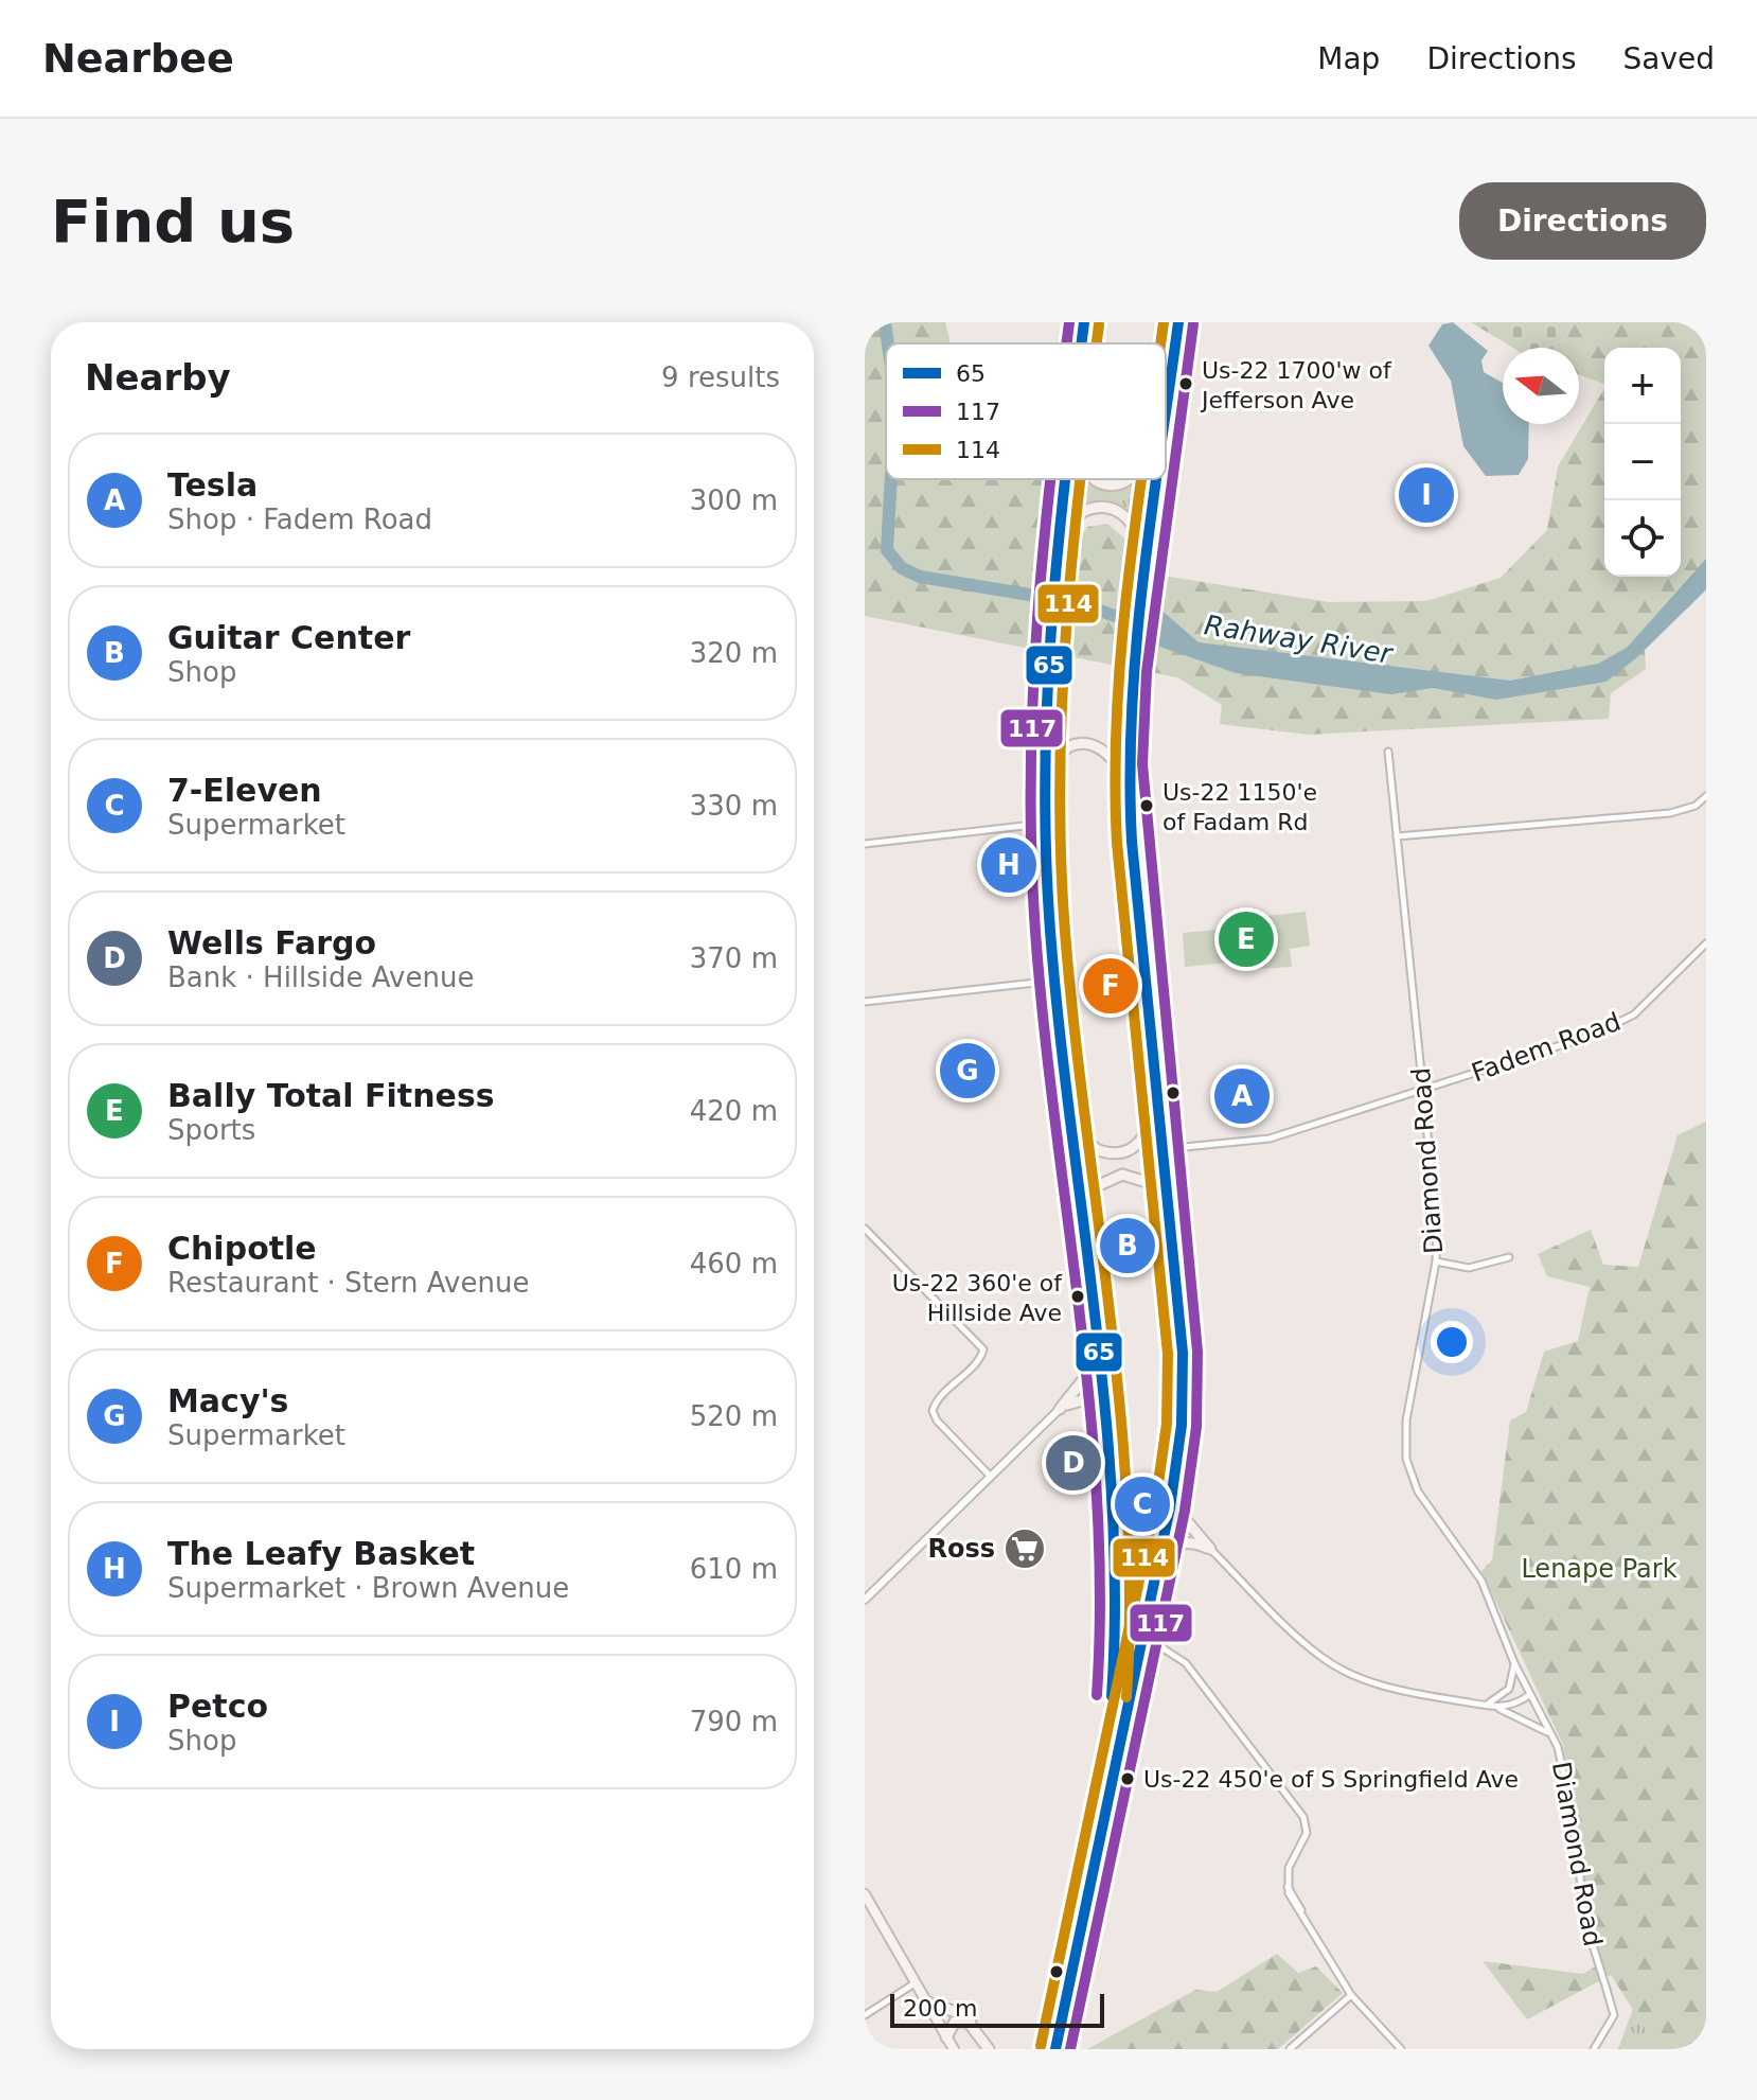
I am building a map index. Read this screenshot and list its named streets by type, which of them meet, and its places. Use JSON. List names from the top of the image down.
{
  "streets": {
    "street": ["Fadem Road", "Diamond Road"]
  },
  "crossings": [
    ["Fadem Road", "Diamond Road"]
  ],
  "water": ["Rahway River"],
  "parks": ["Lenape Park"],
  "places": {
    "other": [
      "Us-22 1700'w of Jefferson Ave",
      "Us-22 1150'e of Fadam Rd",
      "Us-22 360'e of Hillside Ave",
      "Us-22 450'e of S Springfield Ave"
    ],
    "supermarket": ["Ross"]
  },
  "lines": ["transit line 65", "transit line 117", "transit line 114"],
  "legend": ["65", "117", "114"],
  "scale_bar": "200 m",
  "north": "left",
  "page": {
    "header": "Nearbee",
    "nav": ["Map", "Directions", "Saved"],
    "buttons": "Directions",
    "title": "Find us",
    "heading": ["Nearby", "9 results"],
    "map_buttons": ["+", "−"],
    "list": [
      {
        "mark": "A",
        "name": "Tesla",
        "note": "Shop · Fadem Road",
        "value": "300 m"
      },
      {
        "mark": "B",
        "name": "Guitar Center",
        "note": "Shop",
        "value": "320 m"
      },
      {
        "mark": "C",
        "name": "7-Eleven",
        "note": "Supermarket",
        "value": "330 m"
      },
      {
        "mark": "D",
        "name": "Wells Fargo",
        "note": "Bank · Hillside Avenue",
        "value": "370 m"
      },
      {
        "mark": "E",
        "name": "Bally Total Fitness",
        "note": "Sports",
        "value": "420 m"
      },
      {
        "mark": "F",
        "name": "Chipotle",
        "note": "Restaurant · Stern Avenue",
        "value": "460 m"
      },
      {
        "mark": "G",
        "name": "Macy's",
        "note": "Supermarket",
        "value": "520 m"
      },
      {
        "mark": "H",
        "name": "The Leafy Basket",
        "note": "Supermarket · Brown Avenue",
        "value": "610 m"
      },
      {
        "mark": "I",
        "name": "Petco",
        "note": "Shop",
        "value": "790 m"
      }
    ],
    "pins": [
      "I",
      "H",
      "E",
      "F",
      "G",
      "A",
      "B",
      "D",
      "C"
    ],
    "scale": "200 m"
  }
}
